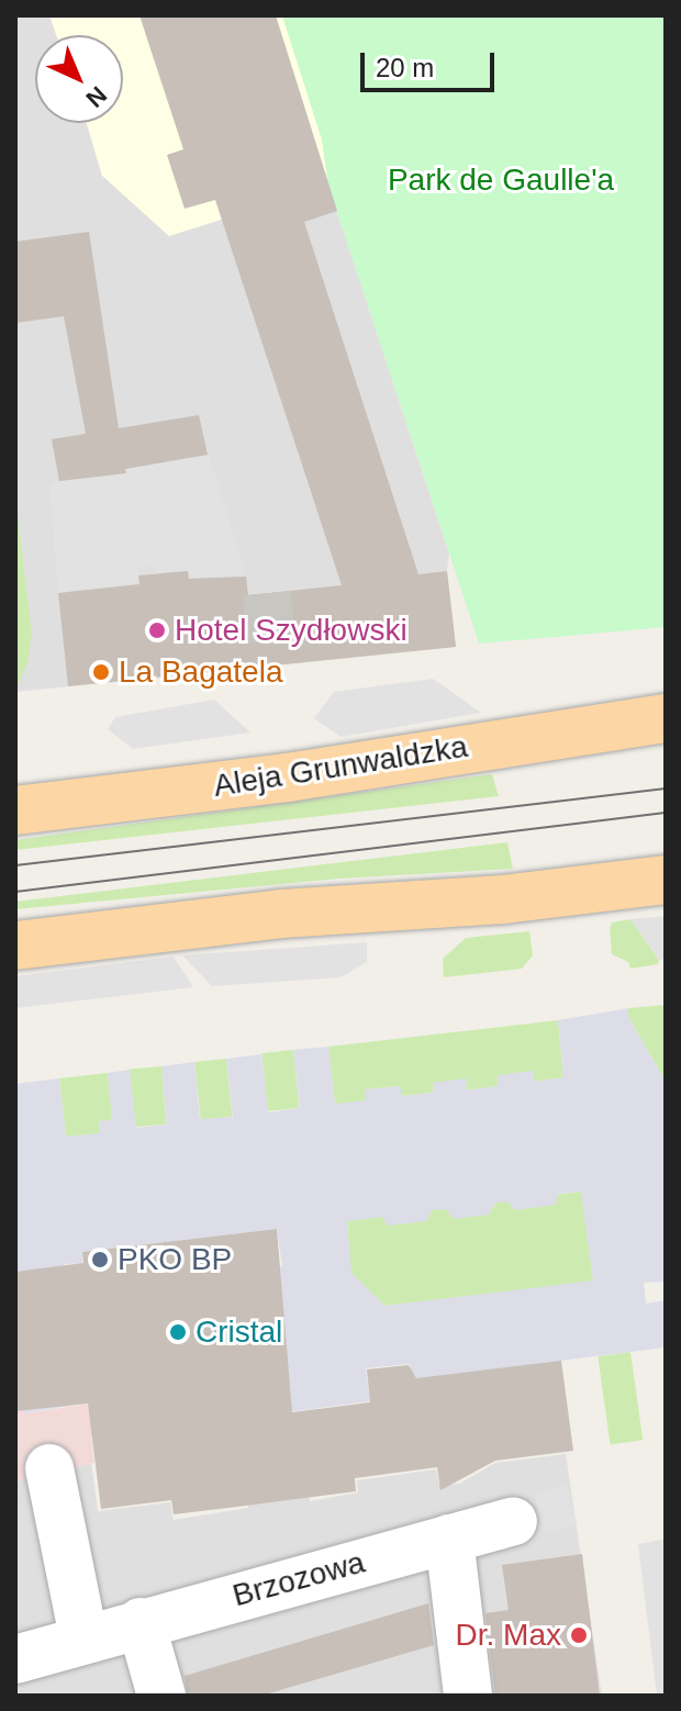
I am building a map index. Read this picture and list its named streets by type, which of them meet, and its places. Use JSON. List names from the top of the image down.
{
  "streets": {
    "main road": ["Aleja Grunwaldzka"],
    "street": ["Brzozowa"]
  },
  "parks": ["Park de Gaulle'a"],
  "places": [
    "Hotel Szydłowski",
    "La Bagatela",
    "PKO BP",
    "Cristal",
    "Dr. Max"
  ],
  "scale_bar": "20 m",
  "north": "bottom right"
}
